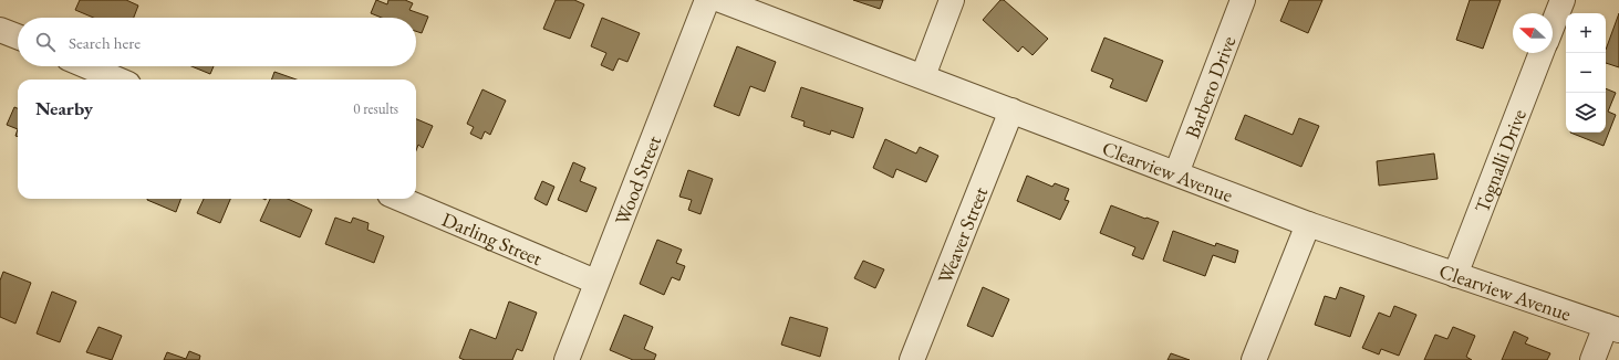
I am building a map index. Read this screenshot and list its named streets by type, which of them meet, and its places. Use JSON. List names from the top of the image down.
{
  "streets": {
    "street": [
      "Barbero Drive",
      "Tognalli Drive",
      "Clearview Avenue",
      "Wood Street",
      "Weaver Street",
      "Darling Street"
    ]
  },
  "crossings": [
    ["Barbero Drive", "Clearview Avenue"],
    ["Tognalli Drive", "Clearview Avenue"],
    ["Clearview Avenue", "Weaver Street"],
    ["Wood Street", "Darling Street"]
  ],
  "north": "left",
  "page": {
    "map_buttons": ["+", "−"],
    "search": "Search here",
    "heading": ["Nearby", "0 results"]
  }
}
